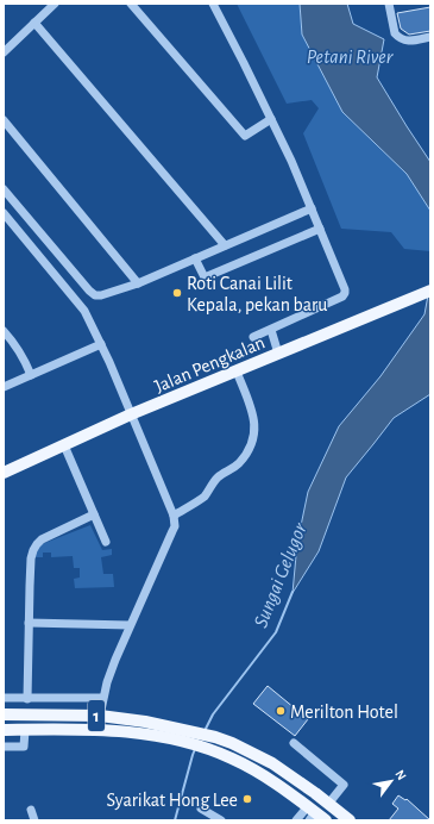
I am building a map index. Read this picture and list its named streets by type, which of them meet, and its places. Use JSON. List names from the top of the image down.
{
  "streets": {
    "main road": ["Jalan Pengkalan", "1"]
  },
  "water": ["Petani River", "Sungai Gelugor"],
  "places": ["Roti Canai Lilit Kepala, pekan baru", "Merilton Hotel", "Syarikat Hong Lee"],
  "north": "top right"
}
